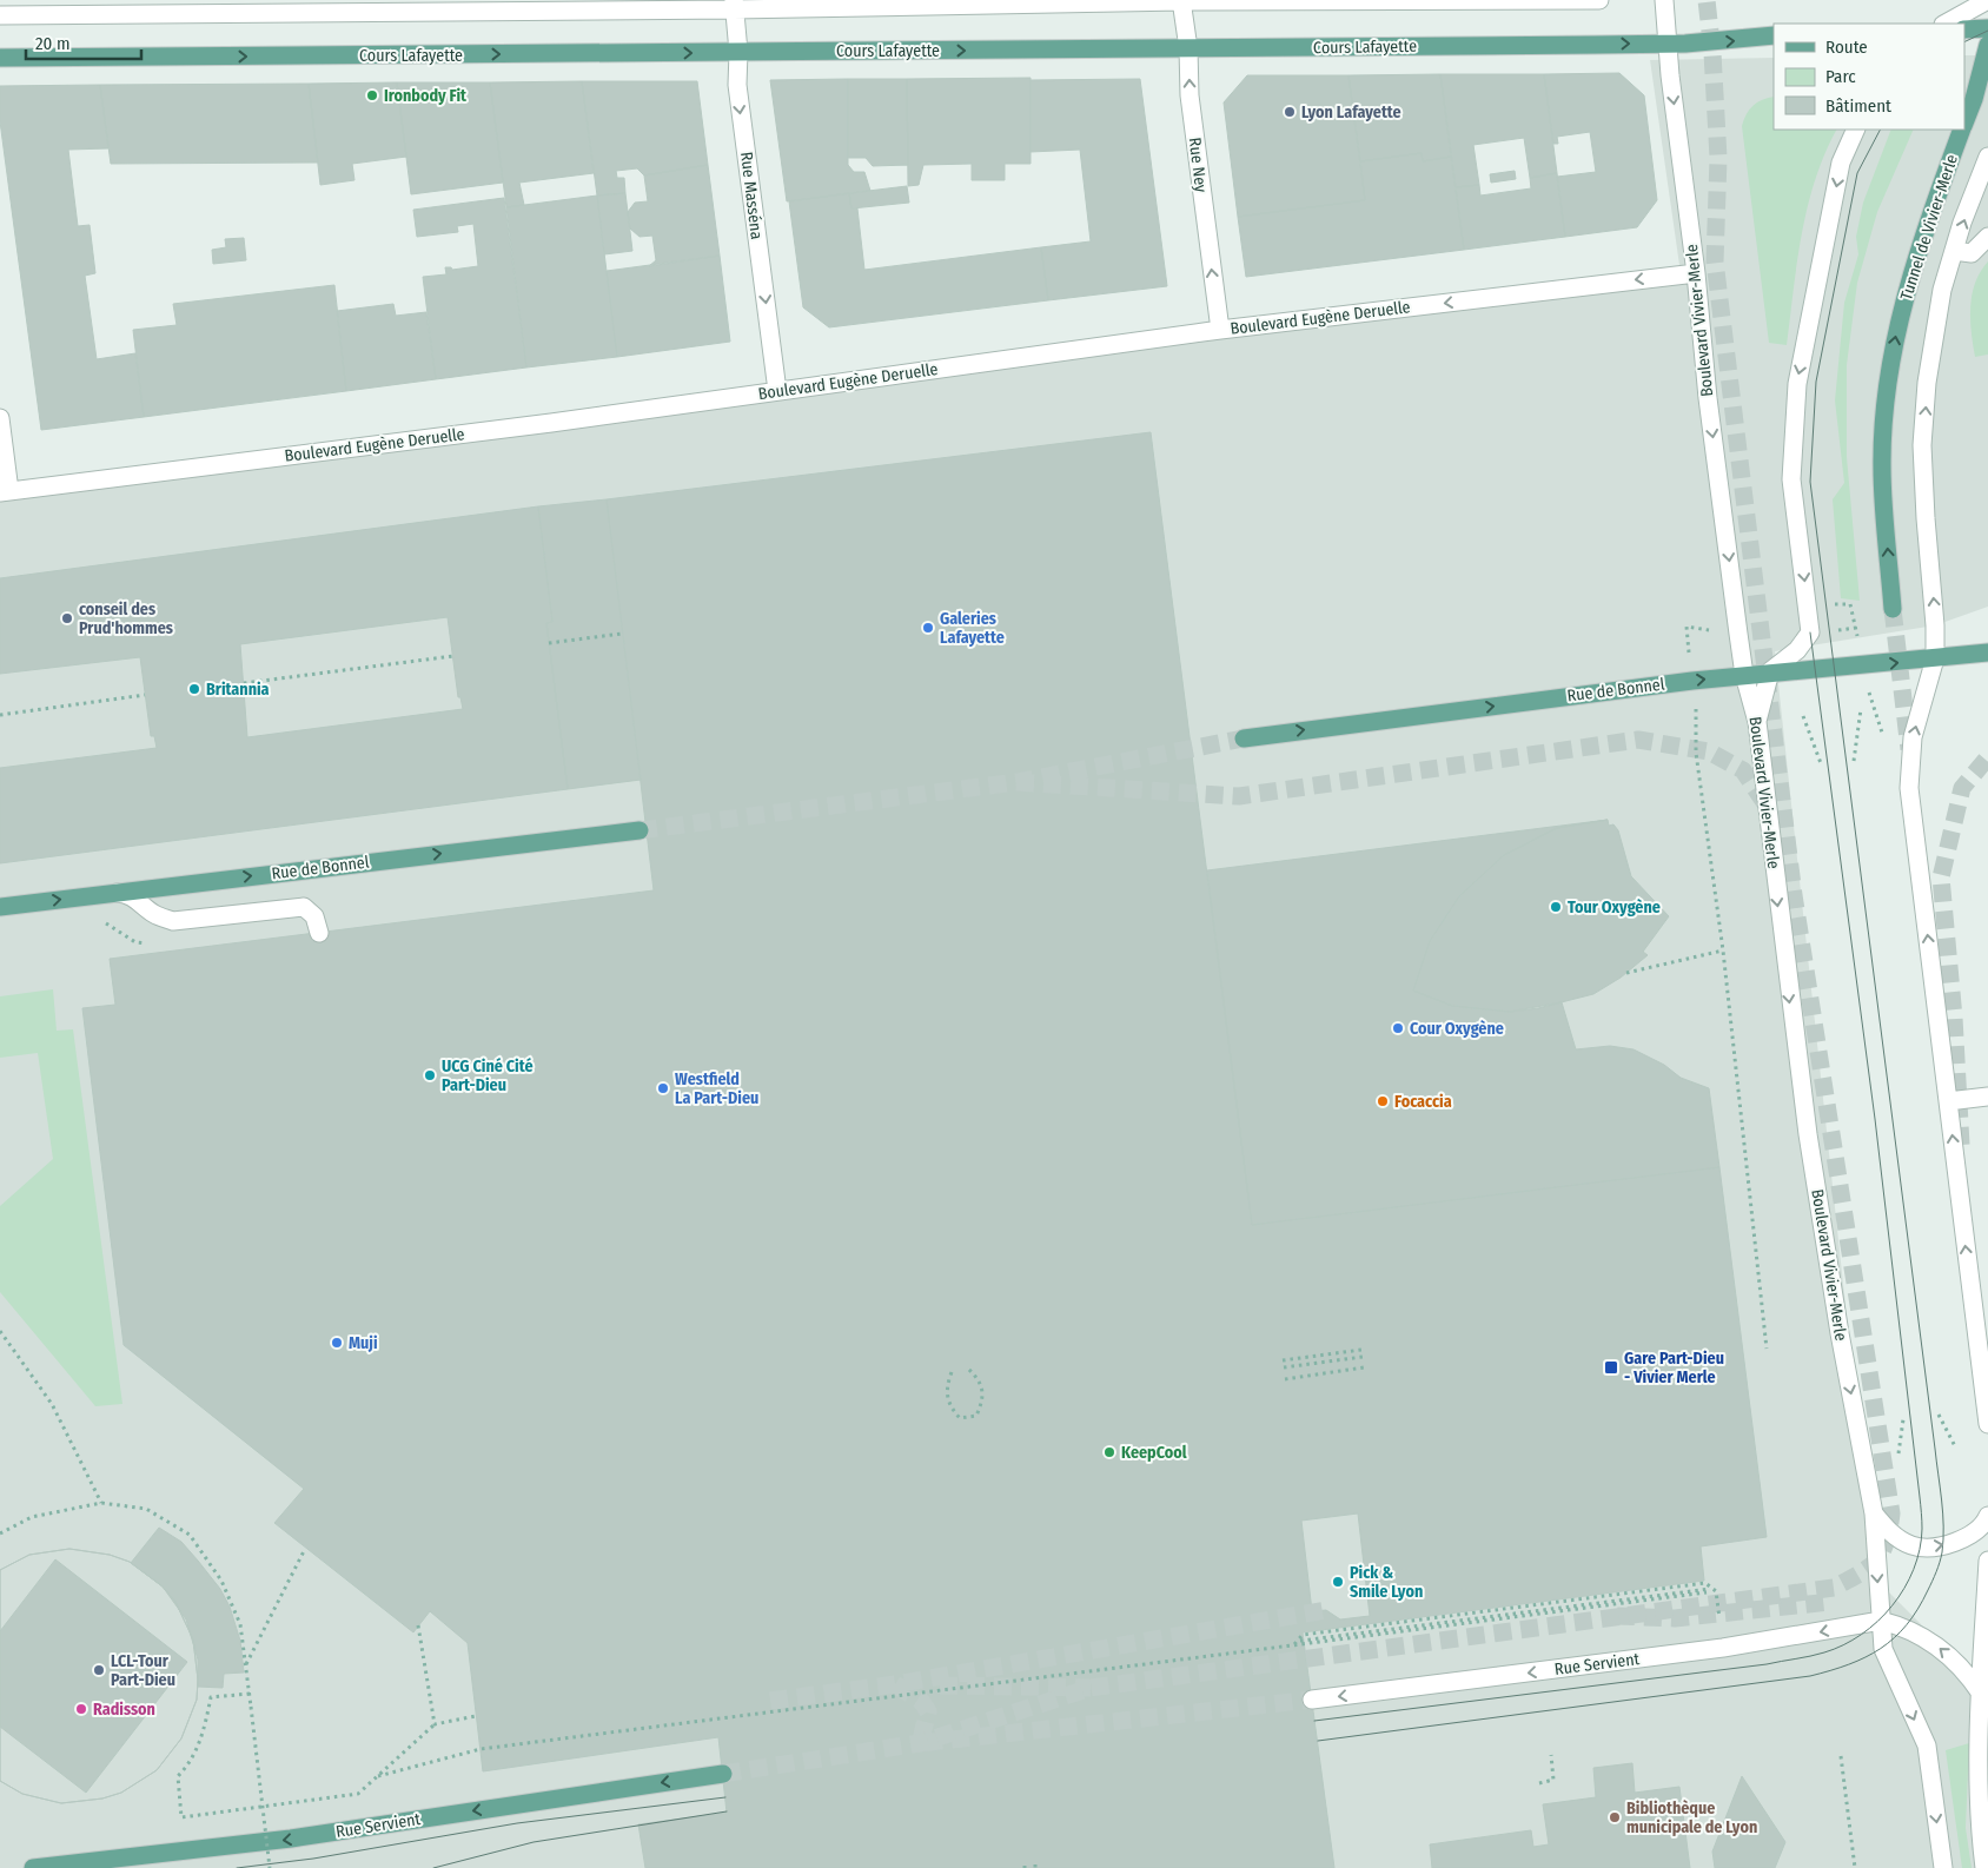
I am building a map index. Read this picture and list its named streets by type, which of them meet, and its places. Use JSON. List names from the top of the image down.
{
  "streets": {
    "main road": [
      "Cours Lafayette",
      "Tunnel de Vivier-Merle",
      "Rue de Bonnel",
      "Rue Servient"
    ],
    "street": [
      "Rue Ney",
      "Rue Masséna",
      "Boulevard Eugène Deruelle",
      "Boulevard Vivier-Merle"
    ]
  },
  "crossings": [
    ["Cours Lafayette", "Rue Ney"],
    ["Cours Lafayette", "Rue Masséna"],
    ["Cours Lafayette", "Boulevard Vivier-Merle"],
    ["Rue Ney", "Boulevard Eugène Deruelle"],
    ["Rue Masséna", "Boulevard Eugène Deruelle"],
    ["Boulevard Eugène Deruelle", "Boulevard Vivier-Merle"],
    ["Boulevard Vivier-Merle", "Rue de Bonnel"],
    ["Boulevard Vivier-Merle", "Rue Servient"]
  ],
  "one_way": [
    "Cours Lafayette",
    "Rue Ney",
    "Rue Masséna",
    "Tunnel de Vivier-Merle",
    "Rue de Bonnel",
    "Rue Servient"
  ],
  "places": {
    "other": [
      "Ironbody Fit",
      "Lyon Lafayette",
      "conseil des Prud'hommes",
      "Galeries Lafayette",
      "Britannia",
      "Tour Oxygène",
      "Cour Oxygène",
      "UCG Ciné Cité Part-Dieu",
      "Westfield La Part-Dieu",
      "Focaccia",
      "Muji",
      "KeepCool",
      "Pick & Smile Lyon",
      "LCL-Tour Part-Dieu",
      "Radisson",
      "Bibliothèque municipale de Lyon"
    ],
    "transit": ["Gare Part-Dieu - Vivier Merle"]
  },
  "legend": ["Route", "Parc", "Bâtiment"],
  "scale_bar": "20 m"
}
